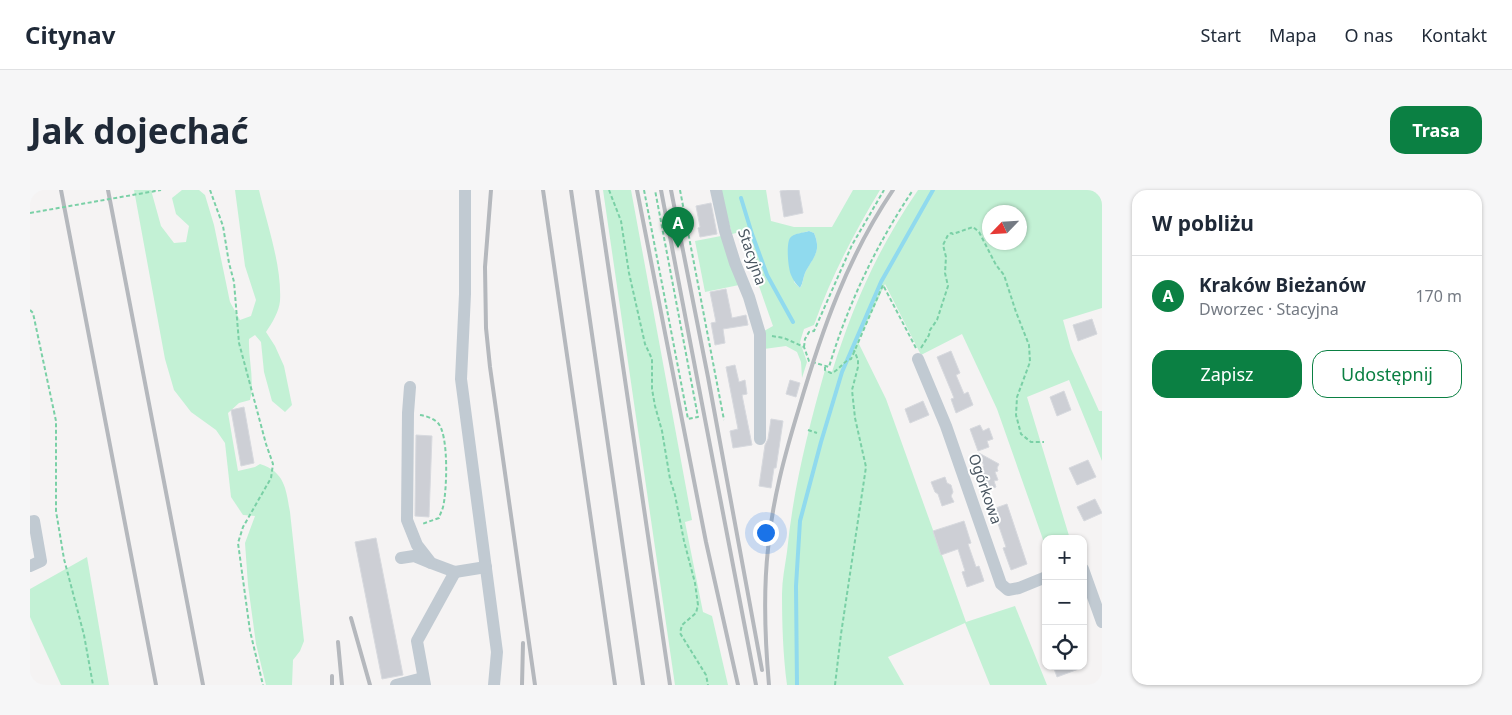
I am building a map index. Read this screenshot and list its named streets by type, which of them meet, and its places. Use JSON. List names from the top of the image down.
{
  "streets": {
    "street": ["Stacyjna", "Ogórkowa"]
  },
  "north": "bottom left",
  "page": {
    "header": "Citynav",
    "nav": [
      "Start",
      "Mapa",
      "O nas",
      "Kontakt"
    ],
    "buttons": [
      "Trasa",
      ["Zapisz", "Udostępnij"]
    ],
    "title": "Jak dojechać",
    "heading": "W pobliżu",
    "pins": "A",
    "list": [
      {
        "mark": "A",
        "name": "Kraków Bieżanów",
        "note": "Dworzec · Stacyjna",
        "value": "170 m"
      }
    ],
    "map_buttons": ["+", "−"]
  }
}
